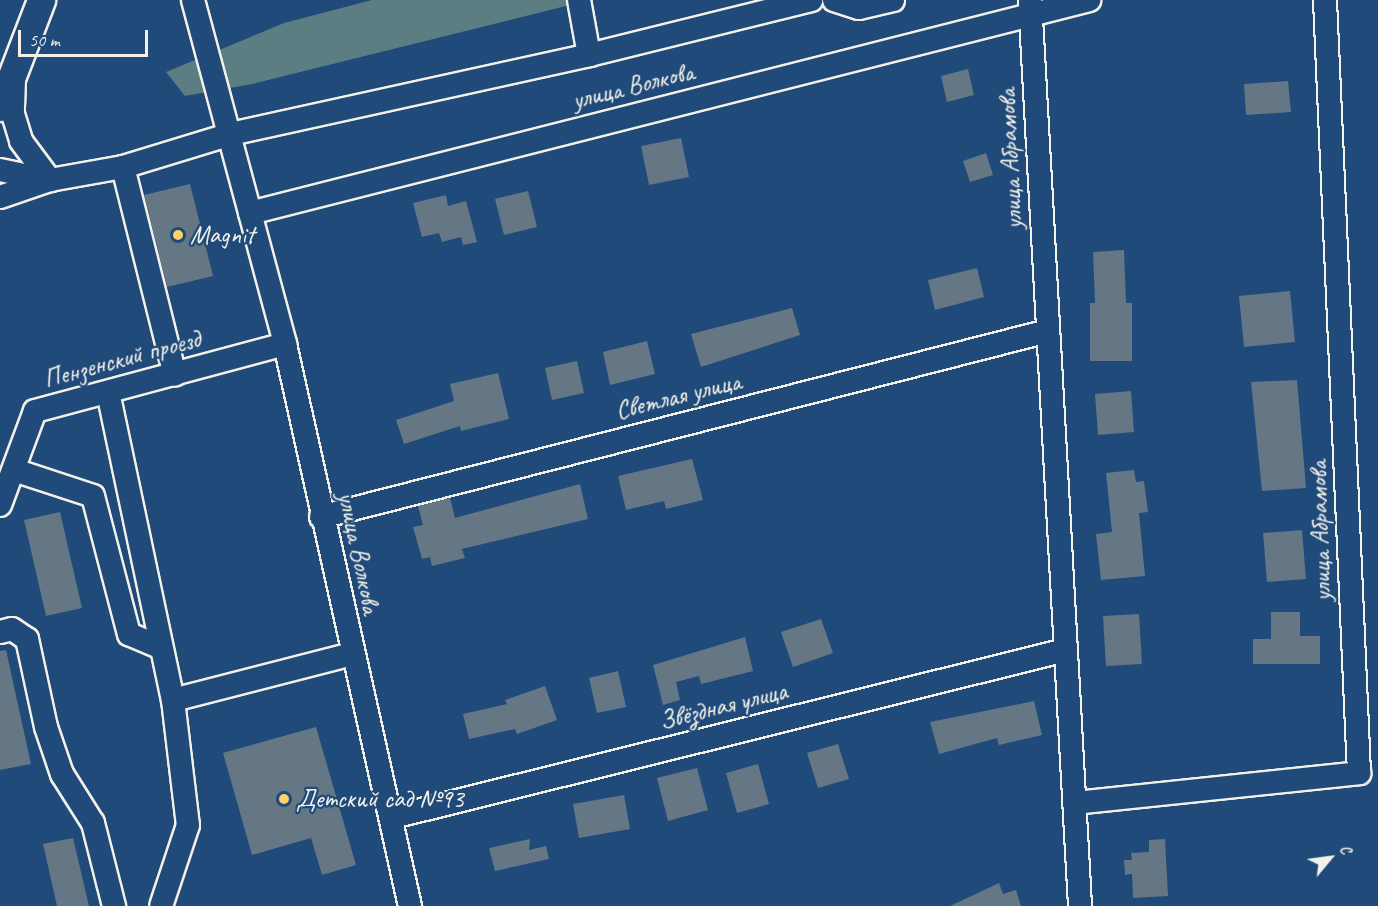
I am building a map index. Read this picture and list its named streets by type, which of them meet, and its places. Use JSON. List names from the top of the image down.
{
  "streets": {
    "street": [
      "улица Волкова",
      "улица Абрамова",
      "Пензенский проезд",
      "Светлая улица",
      "Звёздная улица"
    ]
  },
  "crossings": [
    ["улица Волкова", "улица Абрамова"],
    ["улица Волкова", "Пензенский проезд"],
    ["улица Волкова", "Светлая улица"],
    ["улица Волкова", "Звёздная улица"],
    ["улица Абрамова", "Светлая улица"],
    ["улица Абрамова", "Звёздная улица"]
  ],
  "places": ["Magnit", "Детский сад №93"],
  "scale_bar": "50 m",
  "north": "top right"
}
